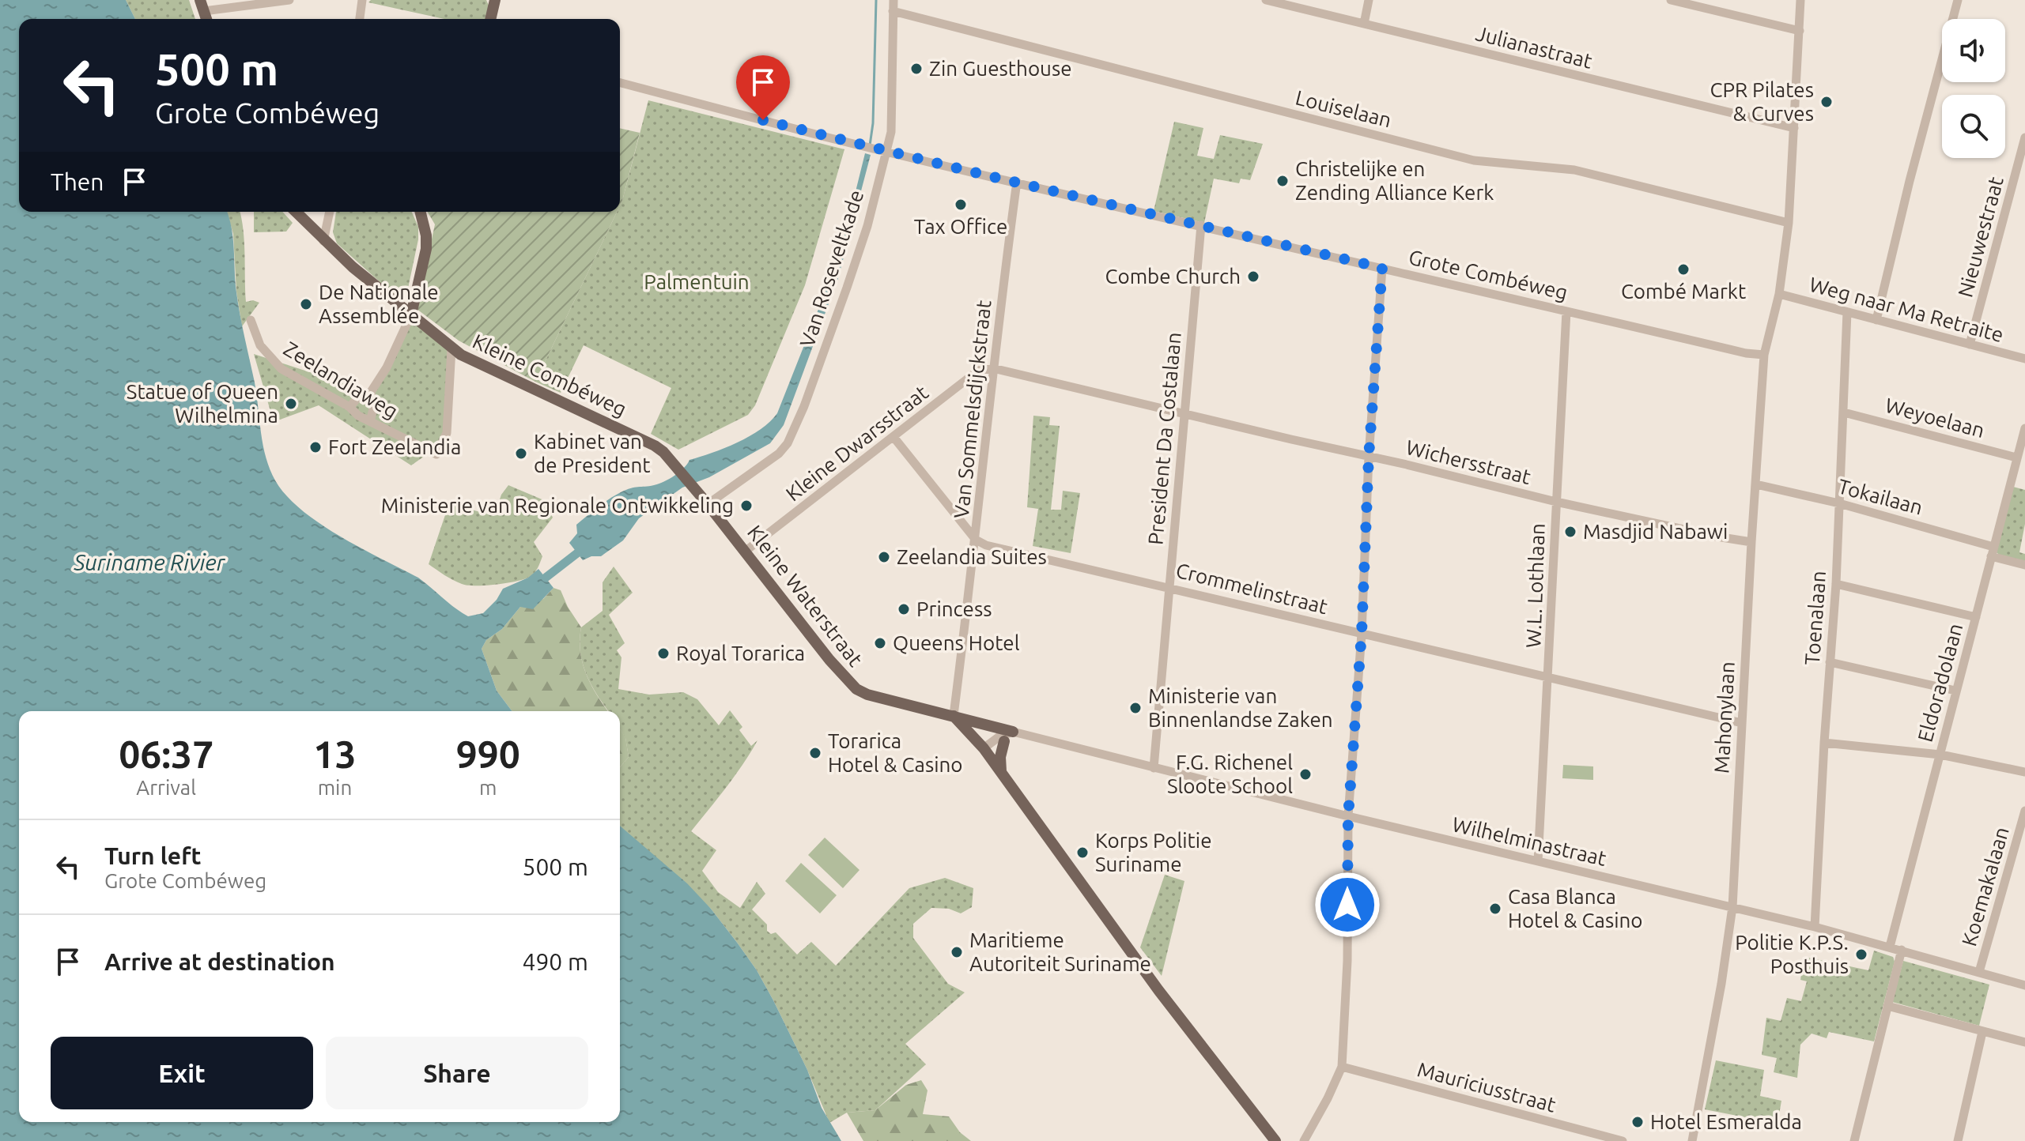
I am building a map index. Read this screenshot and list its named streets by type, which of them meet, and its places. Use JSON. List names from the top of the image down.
{
  "streets": {
    "main road": ["Kleine Combéweg", "Kleine Waterstraat"],
    "street": [
      "Julianastraat",
      "Louiselaan",
      "Nieuwestraat",
      "Van Roseveltkade",
      "Grote Combéweg",
      "Weg naar Ma Retraite",
      "Zeelandiaweg",
      "Van Sommelsdijckstraat",
      "Weyoelaan",
      "President Da Costalaan",
      "Kleine Dwarsstraat",
      "Wichersstraat",
      "Tokailaan",
      "W.L. Lothlaan",
      "Crommelinstraat",
      "Toenalaan",
      "Eldoradolaan",
      "Mahonylaan",
      "Wilhelminastraat",
      "Koemakalaan",
      "Mauriciusstraat"
    ]
  },
  "crossings": [
    ["Julianastraat", "Mahonylaan"],
    ["Louiselaan", "Van Roseveltkade"],
    ["Louiselaan", "Mahonylaan"],
    ["Nieuwestraat", "Weg naar Ma Retraite"],
    ["Van Roseveltkade", "Grote Combéweg"],
    ["Van Roseveltkade", "Kleine Waterstraat"],
    ["Grote Combéweg", "Van Sommelsdijckstraat"],
    ["Grote Combéweg", "President Da Costalaan"],
    ["Grote Combéweg", "W.L. Lothlaan"],
    ["Grote Combéweg", "Mahonylaan"],
    ["Weg naar Ma Retraite", "Toenalaan"],
    ["Weg naar Ma Retraite", "Mahonylaan"],
    ["Kleine Combéweg", "Zeelandiaweg"],
    ["Kleine Combéweg", "Kleine Waterstraat"],
    ["Van Sommelsdijckstraat", "Kleine Dwarsstraat"],
    ["Van Sommelsdijckstraat", "Wichersstraat"],
    ["Van Sommelsdijckstraat", "Crommelinstraat"],
    ["Van Sommelsdijckstraat", "Kleine Waterstraat"],
    ["Weyoelaan", "Toenalaan"],
    ["Weyoelaan", "Eldoradolaan"],
    ["President Da Costalaan", "Wichersstraat"],
    ["President Da Costalaan", "Crommelinstraat"],
    ["President Da Costalaan", "Wilhelminastraat"],
    ["Kleine Dwarsstraat", "Wichersstraat"],
    ["Kleine Dwarsstraat", "Kleine Waterstraat"],
    ["Wichersstraat", "W.L. Lothlaan"],
    ["Wichersstraat", "Mahonylaan"],
    ["Tokailaan", "Toenalaan"],
    ["Tokailaan", "Eldoradolaan"],
    ["Tokailaan", "Mahonylaan"],
    ["W.L. Lothlaan", "Crommelinstraat"],
    ["W.L. Lothlaan", "Wilhelminastraat"],
    ["Crommelinstraat", "Mahonylaan"],
    ["Kleine Waterstraat", "Wilhelminastraat"],
    ["Toenalaan", "Wilhelminastraat"],
    ["Eldoradolaan", "Wilhelminastraat"],
    ["Mahonylaan", "Wilhelminastraat"],
    ["Wilhelminastraat", "Koemakalaan"]
  ],
  "water": ["Suriname Rivier"],
  "parks": ["Palmentuin"],
  "places": [
    "Zin Guesthouse",
    "CPR Pilates & Curves",
    "Christelijke en Zending Alliance Kerk",
    "Tax Office",
    "Combé Markt",
    "Combe Church",
    "De Nationale Assemblée",
    "Statue of Queen Wilhelmina",
    "Fort Zeelandia",
    "Kabinet van de President",
    "Ministerie van Regionale Ontwikkeling",
    "Masdjid Nabawi",
    "Zeelandia Suites",
    "Princess",
    "Queens Hotel",
    "Royal Torarica",
    "Ministerie van Binnenlandse Zaken",
    "Torarica Hotel & Casino",
    "F.G. Richenel Sloote School",
    "Korps Politie Suriname",
    "Casa Blanca Hotel & Casino",
    "Maritieme Autoriteit Suriname",
    "Politie K.P.S. Posthuis",
    "Hotel Esmeralda"
  ],
  "page": {
    "turn": ["500 m", "Grote Combéweg"],
    "then": "Then",
    "eta": [
      "06:37",
      "Arrival",
      "13",
      "min",
      "990",
      "m"
    ],
    "list": [
      {
        "name": "Turn left",
        "note": "Grote Combéweg",
        "value": "500 m"
      },
      {
        "name": "Arrive at destination",
        "value": "490 m"
      }
    ],
    "buttons": ["Exit", "Share"]
  }
}
